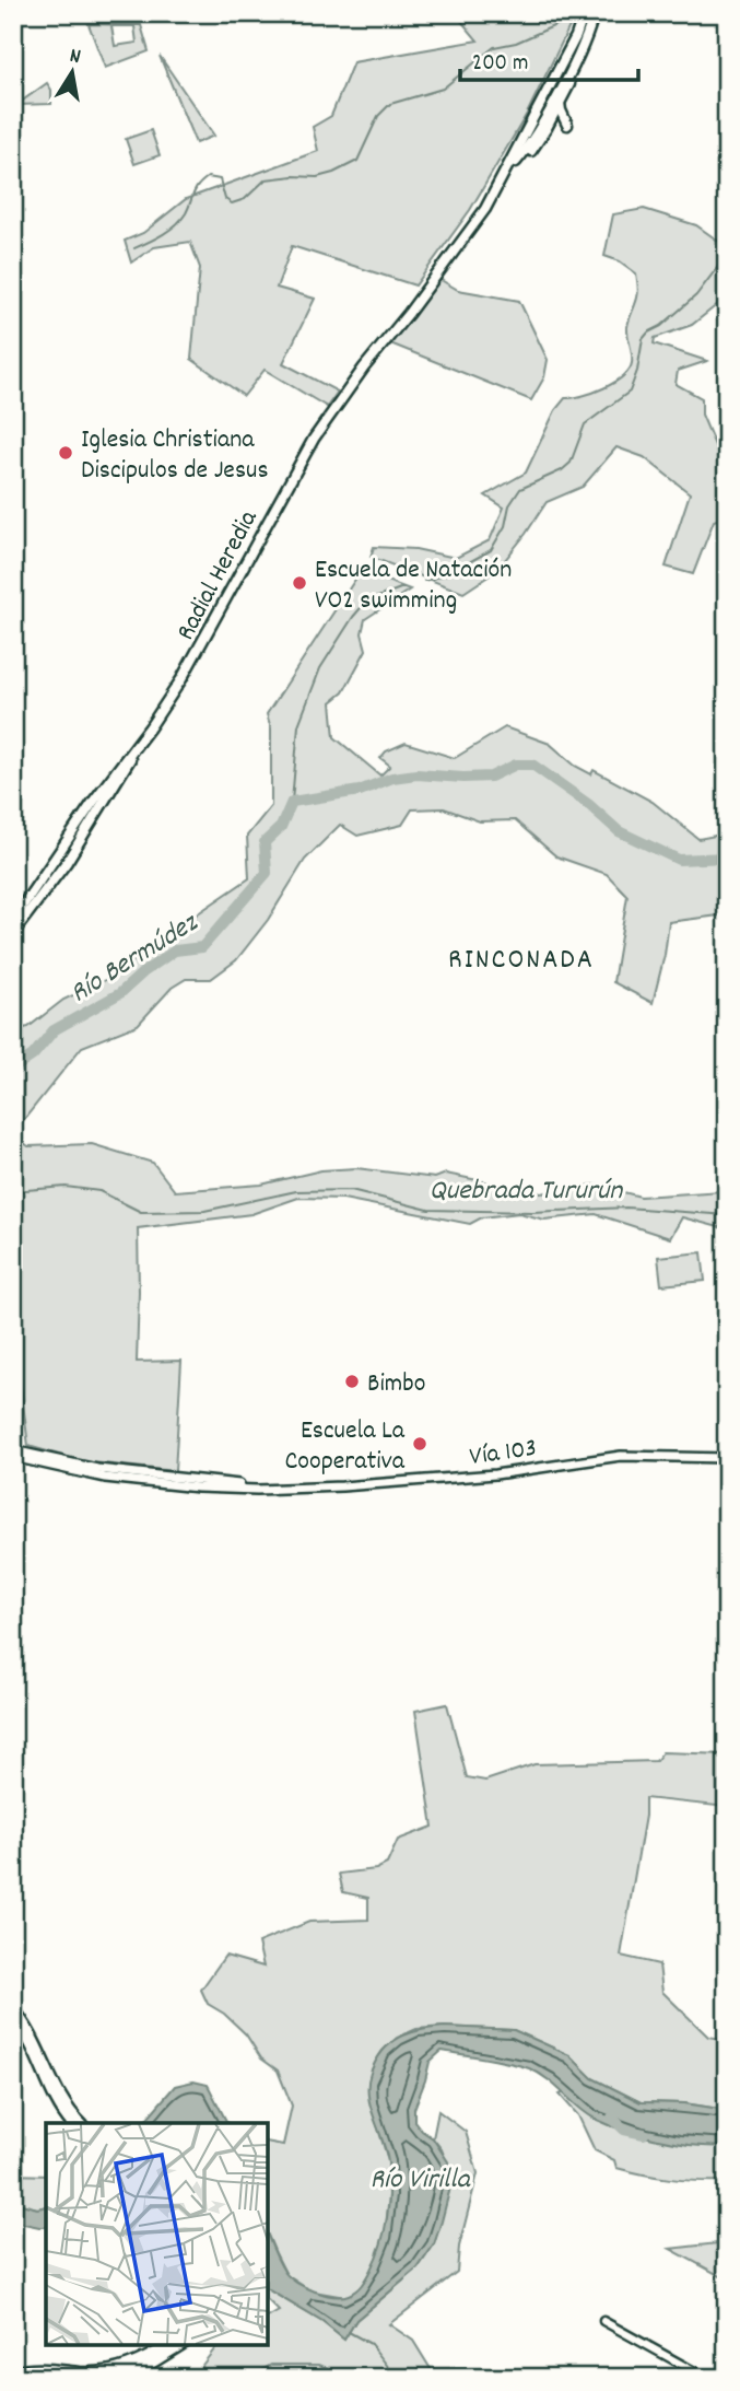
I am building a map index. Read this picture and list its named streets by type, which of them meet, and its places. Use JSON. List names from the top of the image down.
{
  "streets": {
    "main road": ["Radial Heredia", "Vía 103"]
  },
  "districts": ["RINCONADA"],
  "water": ["Río Bermúdez", "Quebrada Tururún", "Río Virilla"],
  "places": [
    "Iglesia Christiana Discipulos de Jesus",
    "Escuela de Natación VO2 swimming",
    "Bimbo",
    "Escuela La Cooperativa"
  ],
  "scale_bar": "200 m",
  "north": "top"
}
